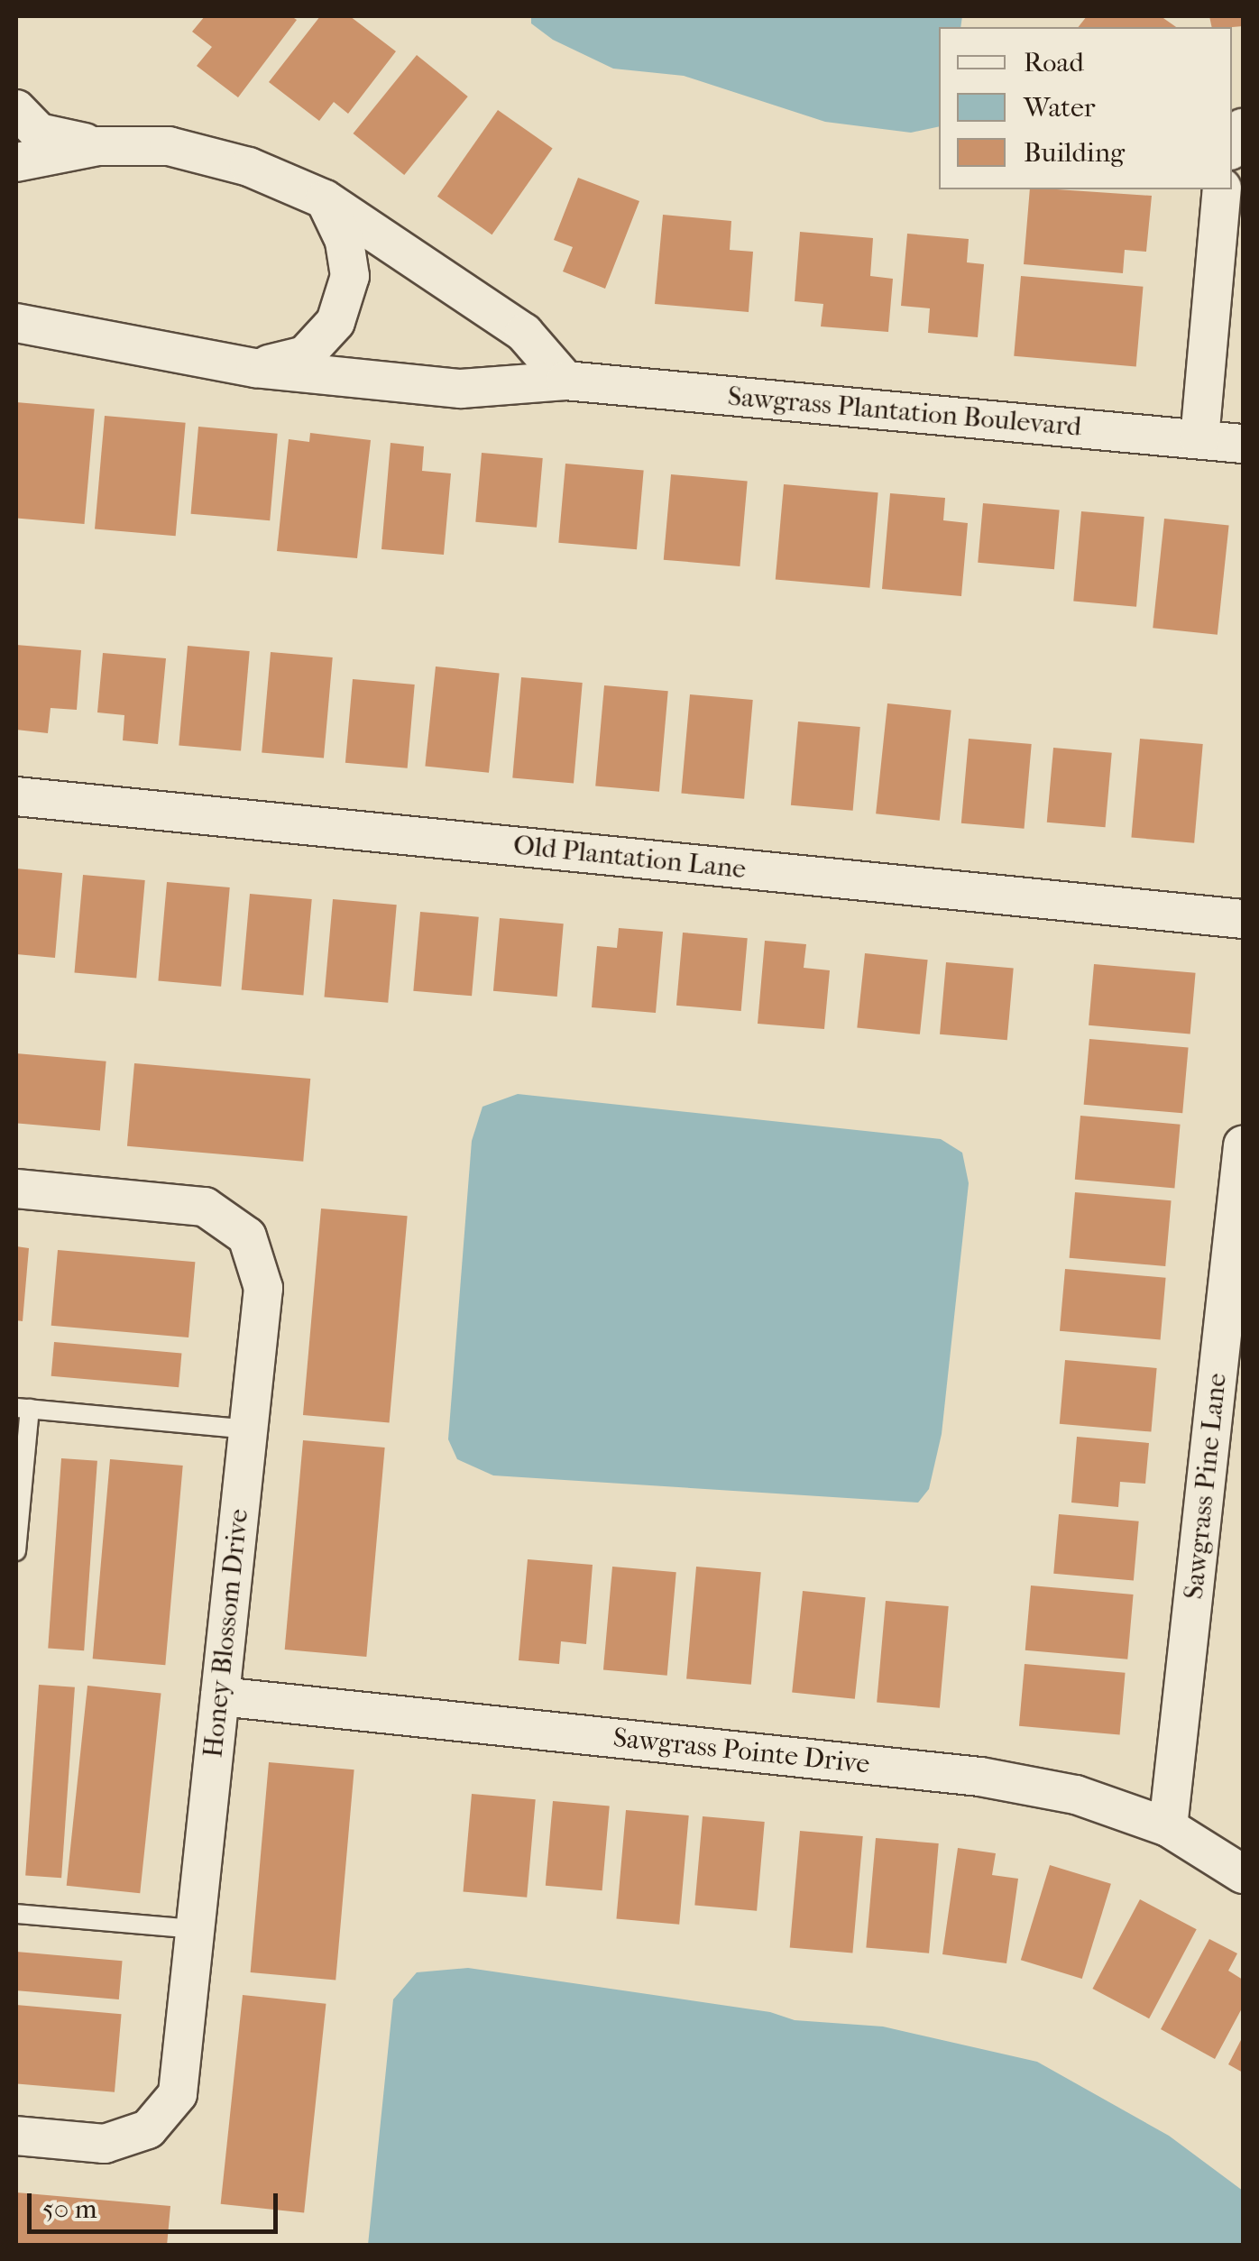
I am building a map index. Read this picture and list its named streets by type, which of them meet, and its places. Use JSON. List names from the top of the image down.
{
  "streets": {
    "street": [
      "Sawgrass Plantation Boulevard",
      "Old Plantation Lane",
      "Sawgrass Pine Lane",
      "Honey Blossom Drive",
      "Sawgrass Pointe Drive"
    ]
  },
  "crossings": [
    ["Sawgrass Pine Lane", "Sawgrass Pointe Drive"],
    ["Honey Blossom Drive", "Sawgrass Pointe Drive"]
  ],
  "legend": ["Road", "Water", "Building"],
  "scale_bar": "50 m"
}
